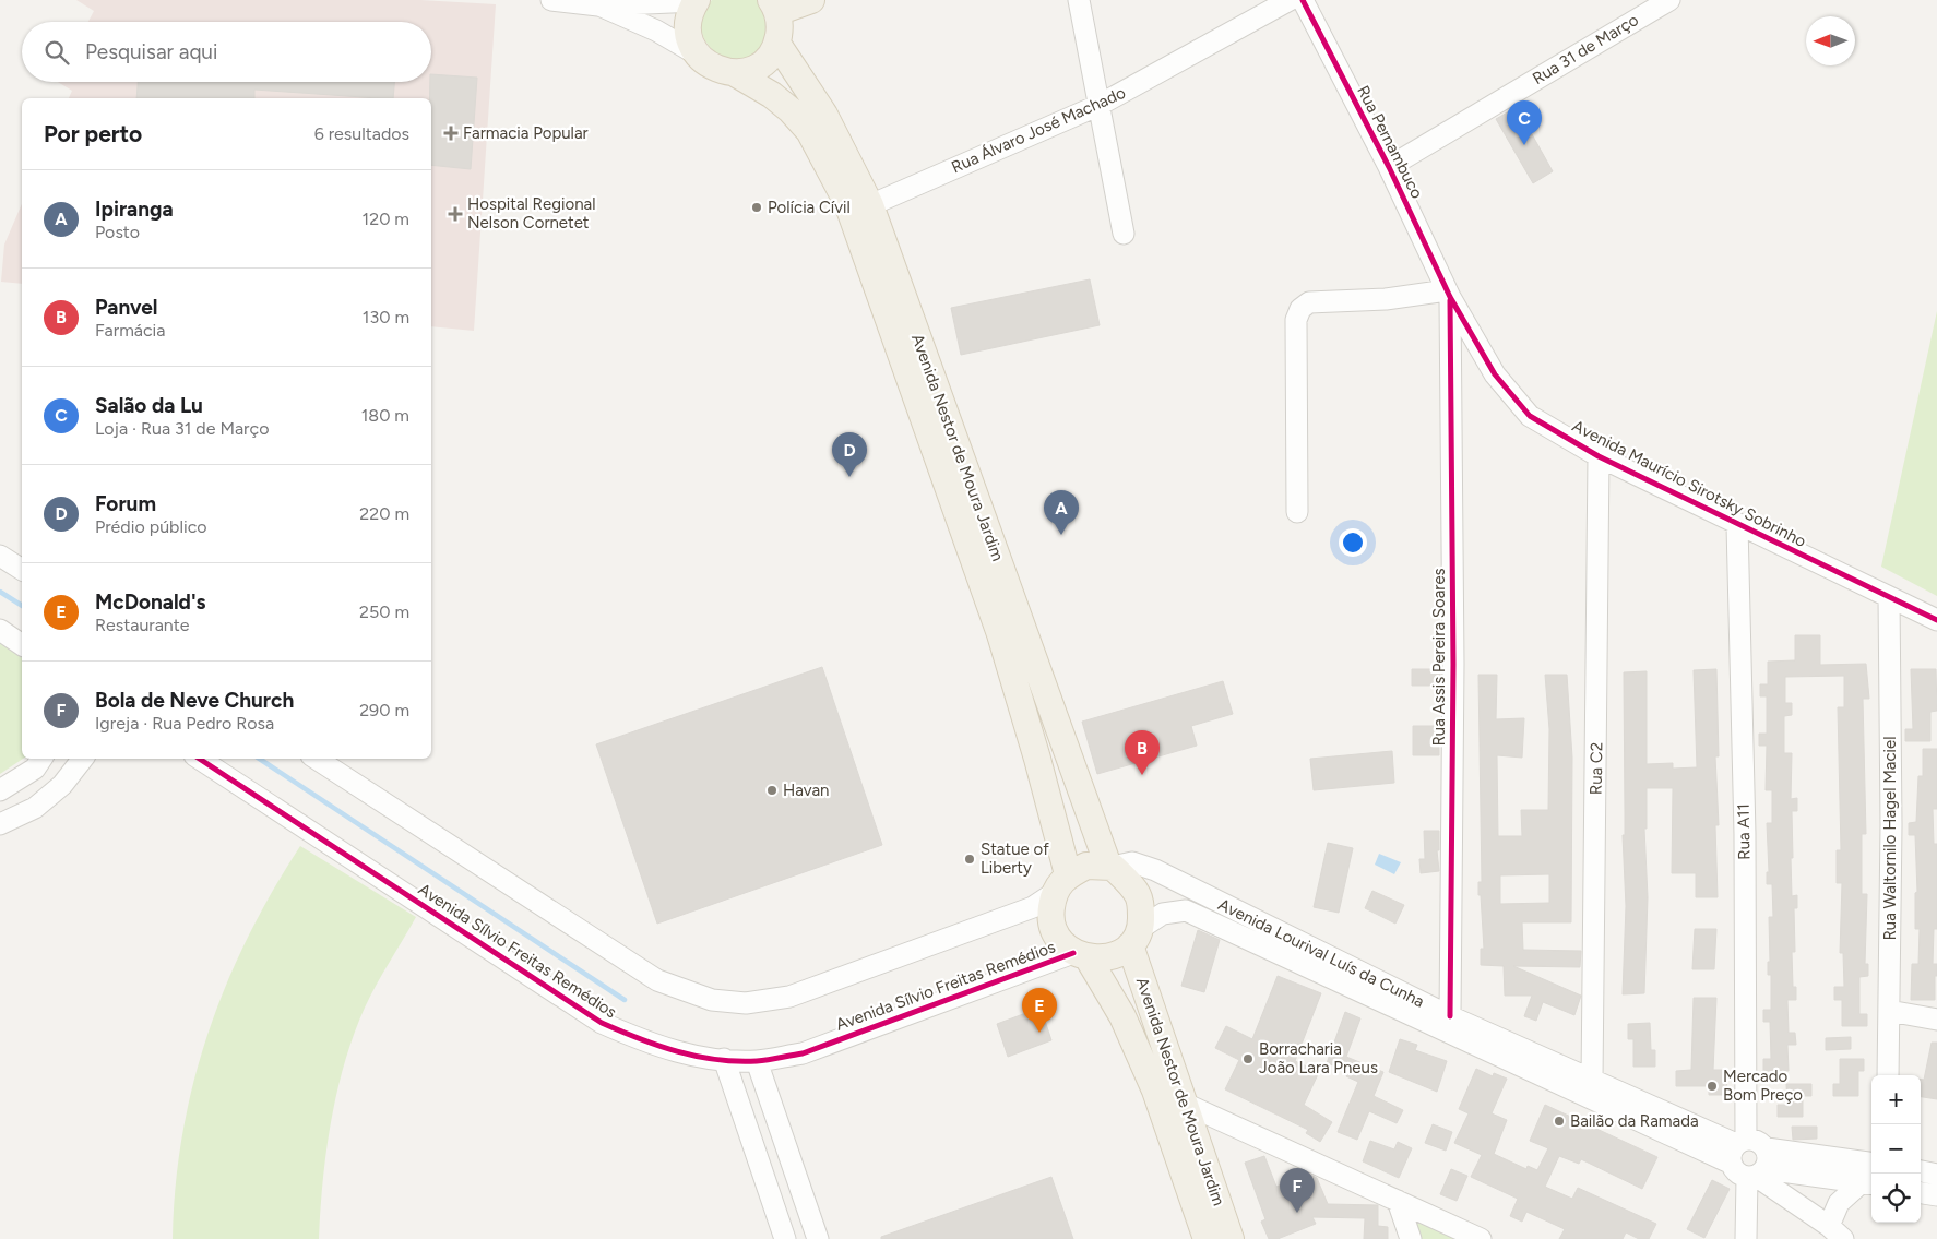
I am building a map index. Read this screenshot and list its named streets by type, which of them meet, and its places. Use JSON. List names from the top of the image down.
{
  "streets": {
    "main road": ["Avenida Nestor de Moura Jardim"],
    "street": [
      "Rua 31 de Março",
      "Rua Álvaro José Machado",
      "Rua Pernambuco",
      "Avenida Maurício Sirotsky Sobrinho",
      "Rua Assis Pereira Soares",
      "Rua C2",
      "Rua A11",
      "Rua Waltornilo Hagel Maciel",
      "Avenida Sílvio Freitas Remédios",
      "Avenida Lourival Luís da Cunha"
    ]
  },
  "crossings": [
    ["Rua 31 de Março", "Rua Pernambuco"],
    ["Rua Álvaro José Machado", "Avenida Nestor de Moura Jardim"],
    ["Rua Pernambuco", "Avenida Maurício Sirotsky Sobrinho"],
    ["Rua Pernambuco", "Rua Assis Pereira Soares"],
    ["Avenida Nestor de Moura Jardim", "Avenida Sílvio Freitas Remédios"],
    ["Avenida Nestor de Moura Jardim", "Avenida Lourival Luís da Cunha"],
    ["Avenida Maurício Sirotsky Sobrinho", "Rua Assis Pereira Soares"],
    ["Avenida Maurício Sirotsky Sobrinho", "Rua C2"],
    ["Avenida Maurício Sirotsky Sobrinho", "Rua A11"],
    ["Avenida Maurício Sirotsky Sobrinho", "Rua Waltornilo Hagel Maciel"],
    ["Rua Assis Pereira Soares", "Avenida Lourival Luís da Cunha"],
    ["Rua C2", "Avenida Lourival Luís da Cunha"],
    ["Rua A11", "Avenida Lourival Luís da Cunha"],
    ["Avenida Sílvio Freitas Remédios", "Avenida Lourival Luís da Cunha"]
  ],
  "places": {
    "health": ["Farmacia Popular", "Hospital Regional Nelson Cornetet"],
    "other": [
      "Polícia Cívil",
      "Havan",
      "Statue of Liberty",
      "Borracharia João Lara Pneus",
      "Mercado Bom Preço",
      "Bailão da Ramada"
    ]
  },
  "north": "left",
  "page": {
    "search": "Pesquisar aqui",
    "heading": ["Por perto", "6 resultados"],
    "pins": [
      "C",
      "D",
      "A",
      "B",
      "E",
      "F"
    ],
    "list": [
      {
        "mark": "A",
        "name": "Ipiranga",
        "note": "Posto",
        "value": "120 m"
      },
      {
        "mark": "B",
        "name": "Panvel",
        "note": "Farmácia",
        "value": "130 m"
      },
      {
        "mark": "C",
        "name": "Salão da Lu",
        "note": "Loja · Rua 31 de Março",
        "value": "180 m"
      },
      {
        "mark": "D",
        "name": "Forum",
        "note": "Prédio público",
        "value": "220 m"
      },
      {
        "mark": "E",
        "name": "McDonald's",
        "note": "Restaurante",
        "value": "250 m"
      },
      {
        "mark": "F",
        "name": "Bola de Neve Church",
        "note": "Igreja · Rua Pedro Rosa",
        "value": "290 m"
      }
    ],
    "map_buttons": ["+", "−"]
  }
}
